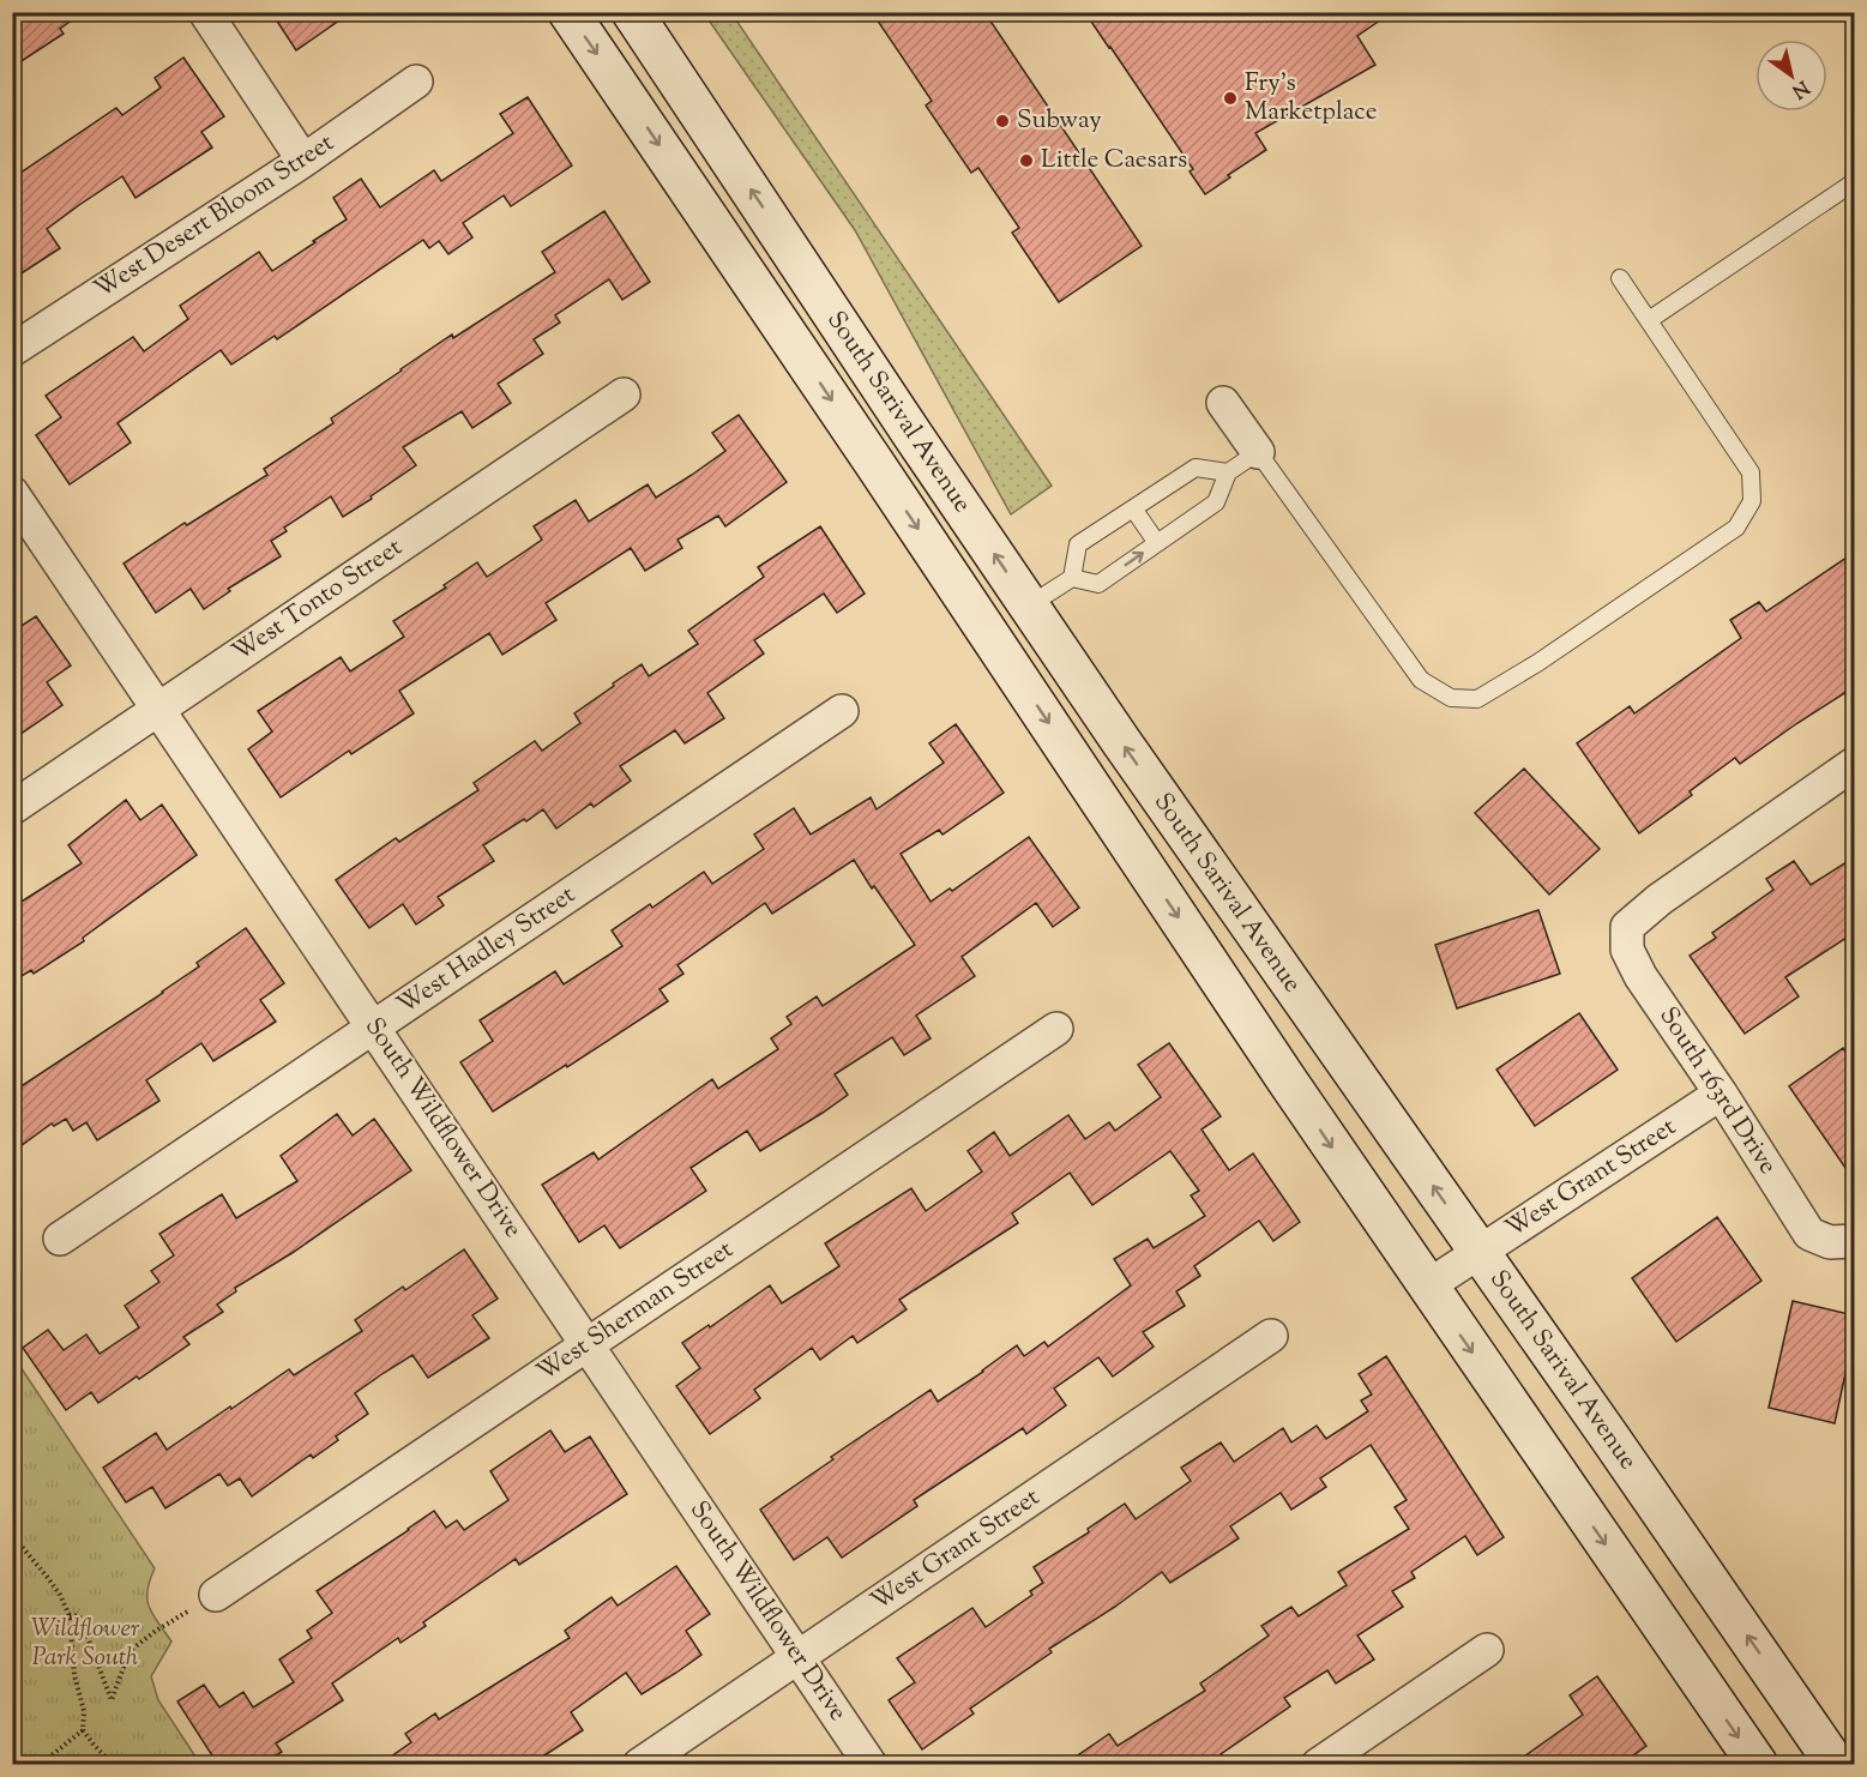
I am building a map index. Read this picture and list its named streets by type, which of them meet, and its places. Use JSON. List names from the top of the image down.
{
  "streets": {
    "main road": ["South Sarival Avenue"],
    "street": [
      "West Desert Bloom Street",
      "West Tonto Street",
      "West Hadley Street",
      "South 163rd Drive",
      "South Wildflower Drive",
      "West Grant Street",
      "West Sherman Street"
    ]
  },
  "crossings": [
    ["South Sarival Avenue", "West Grant Street"],
    ["West Tonto Street", "South Wildflower Drive"],
    ["West Hadley Street", "South Wildflower Drive"],
    ["South 163rd Drive", "West Grant Street"],
    ["South Wildflower Drive", "West Grant Street"],
    ["South Wildflower Drive", "West Sherman Street"]
  ],
  "parks": ["Wildflower Park South"],
  "places": ["Fry's Marketplace", "Subway", "Little Caesars"],
  "north": "bottom right"
}
